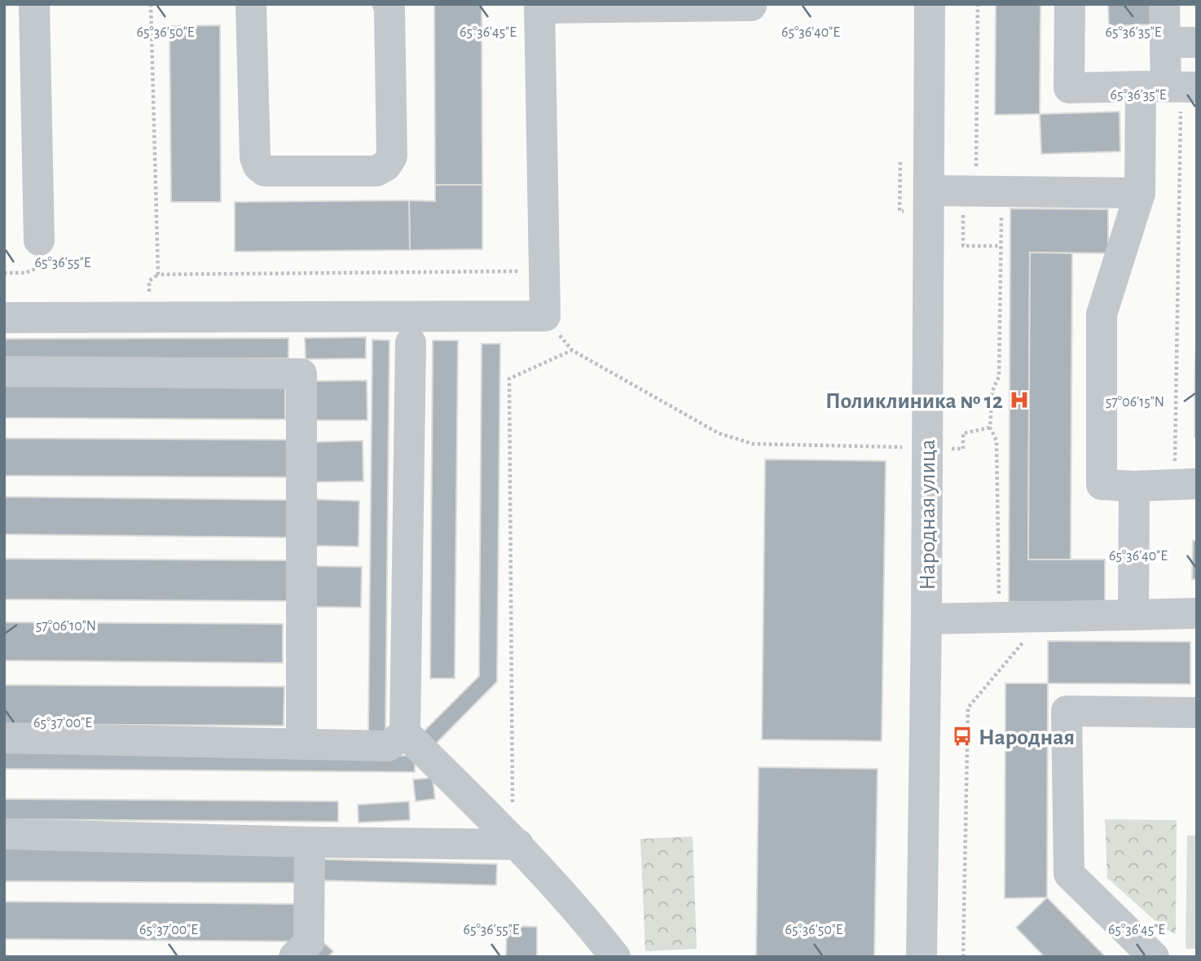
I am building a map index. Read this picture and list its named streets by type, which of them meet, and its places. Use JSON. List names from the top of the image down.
{
  "streets": {
    "street": ["Народная улица"]
  },
  "places": {
    "hospital": ["Поликлиника № 12"],
    "bus stop": ["Народная"]
  },
  "coordinates": [
    "65°36'50\"E",
    "65°36'45\"E",
    "65°36'40\"E",
    "65°36'35\"E",
    "65°36'55\"E",
    "57°06'15\"N",
    "57°06'10\"N",
    "65°37'00\"E"
  ]
}
